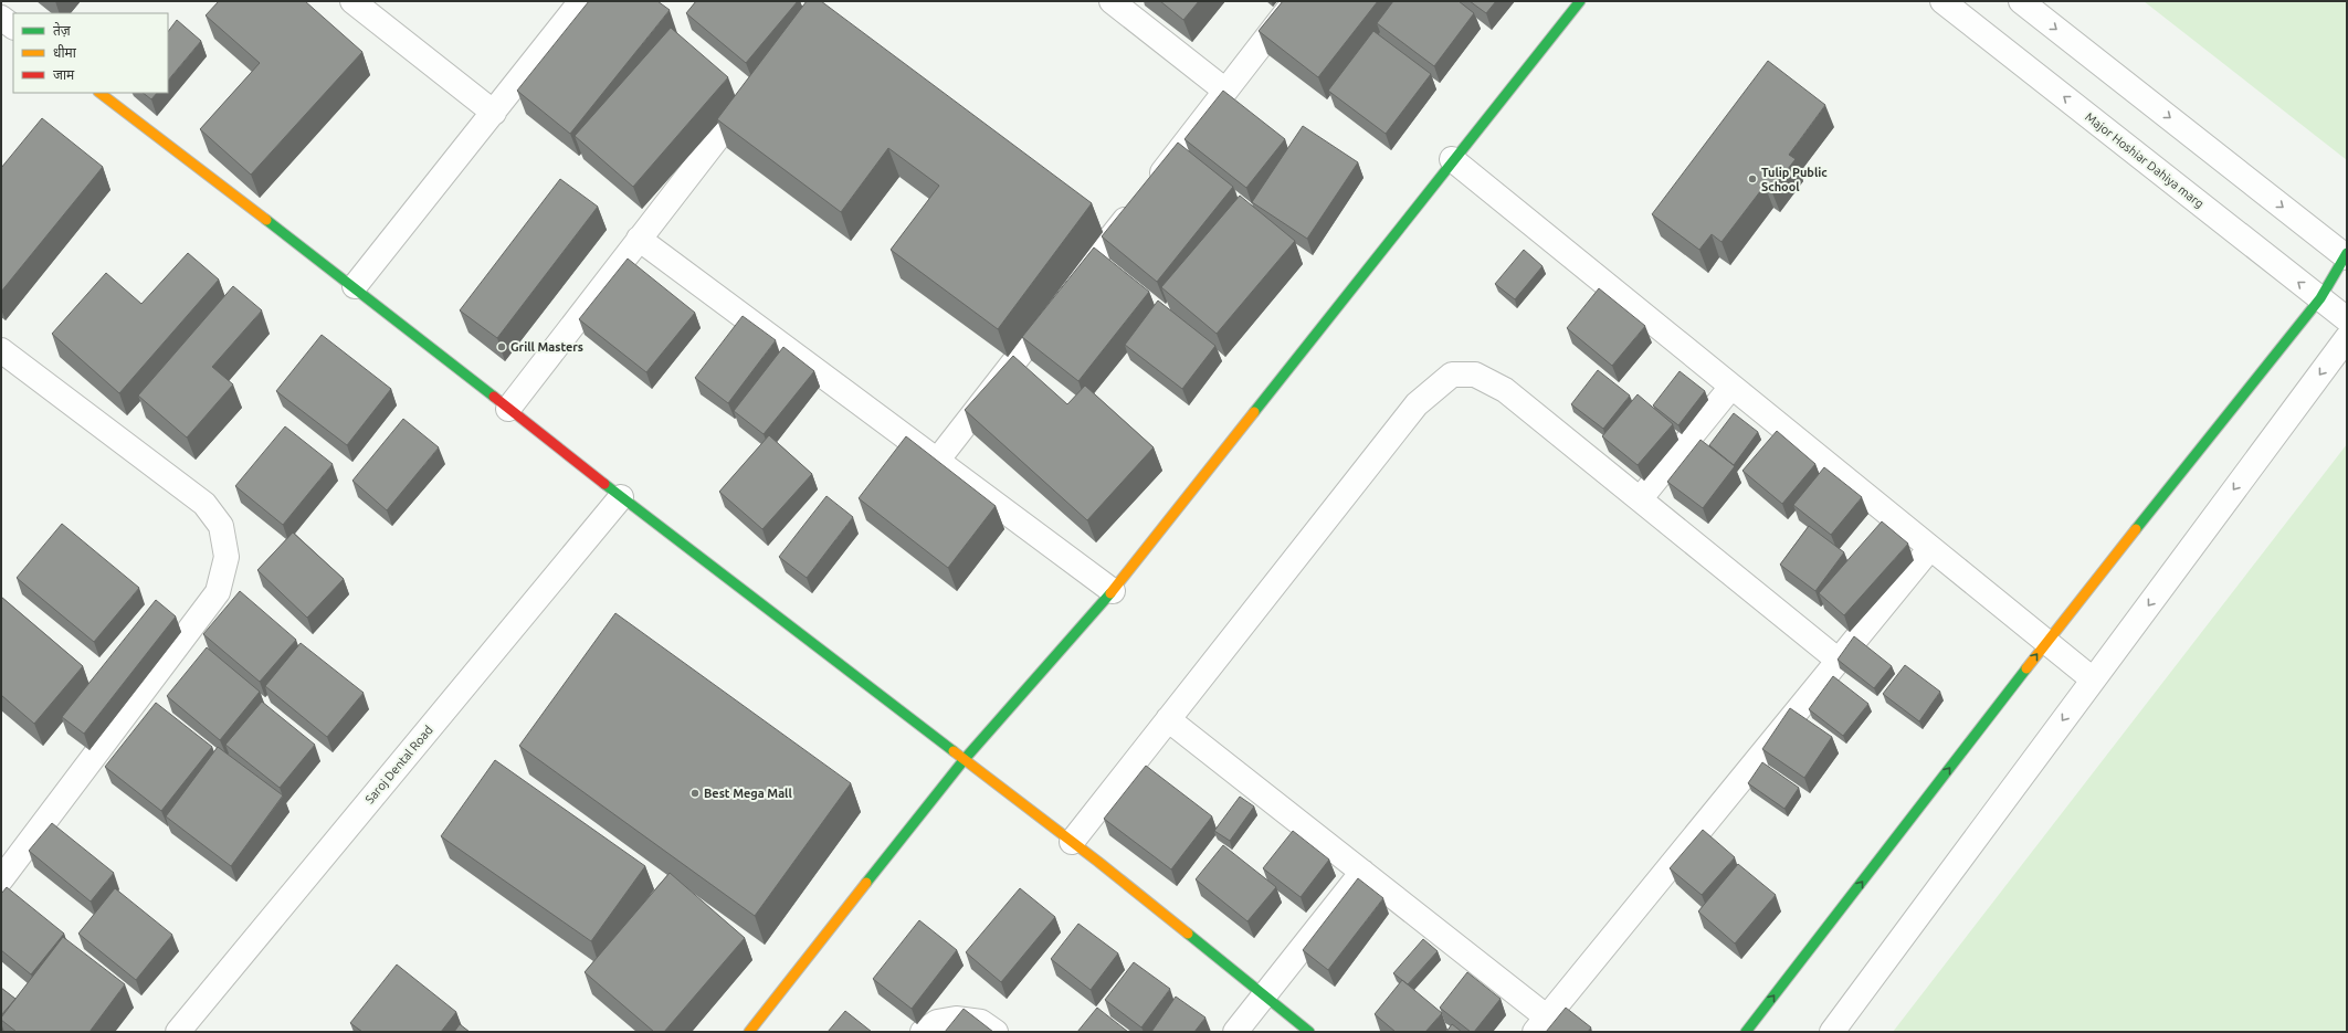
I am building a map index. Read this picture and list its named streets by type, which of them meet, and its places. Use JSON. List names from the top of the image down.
{
  "streets": {
    "street": ["Major Hoshiar Dahiya marg", "Saroj Dental Road"]
  },
  "places": ["Tulip Public School", "Grill Masters", "Best Mega Mall"],
  "legend": ["तेज़", "धीमा", "जाम"]
}
